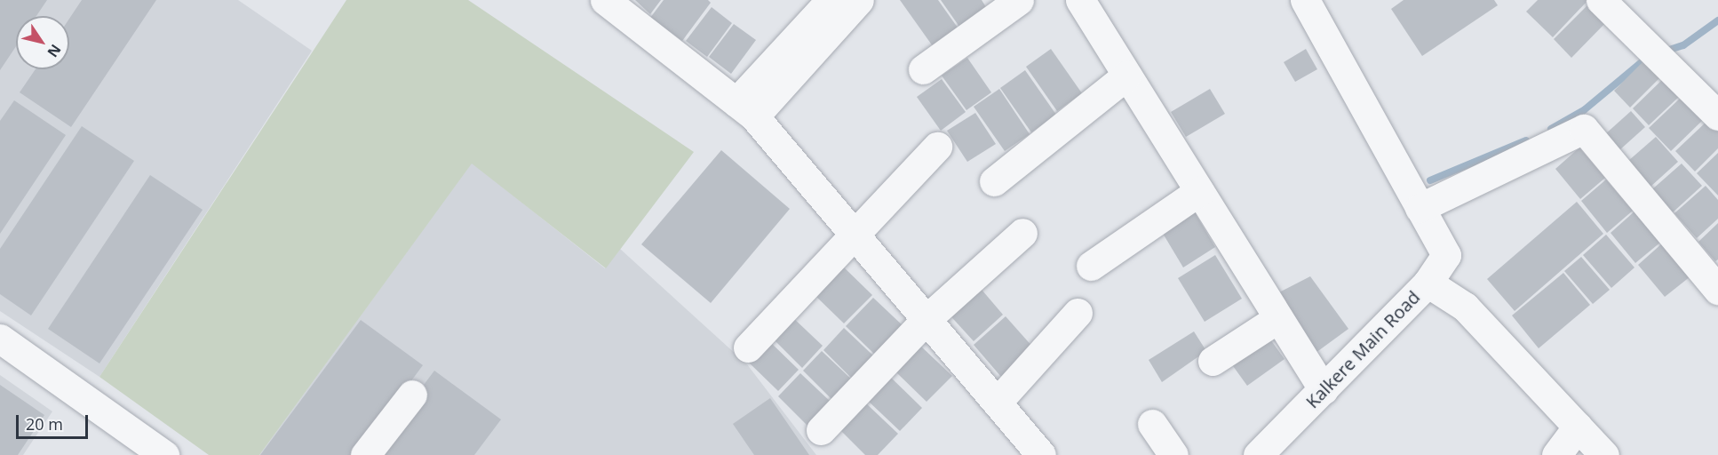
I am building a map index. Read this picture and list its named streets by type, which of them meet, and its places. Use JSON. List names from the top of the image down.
{
  "streets": {
    "street": ["Kalkere Main Road"]
  },
  "scale_bar": "20 m",
  "north": "bottom right"
}
